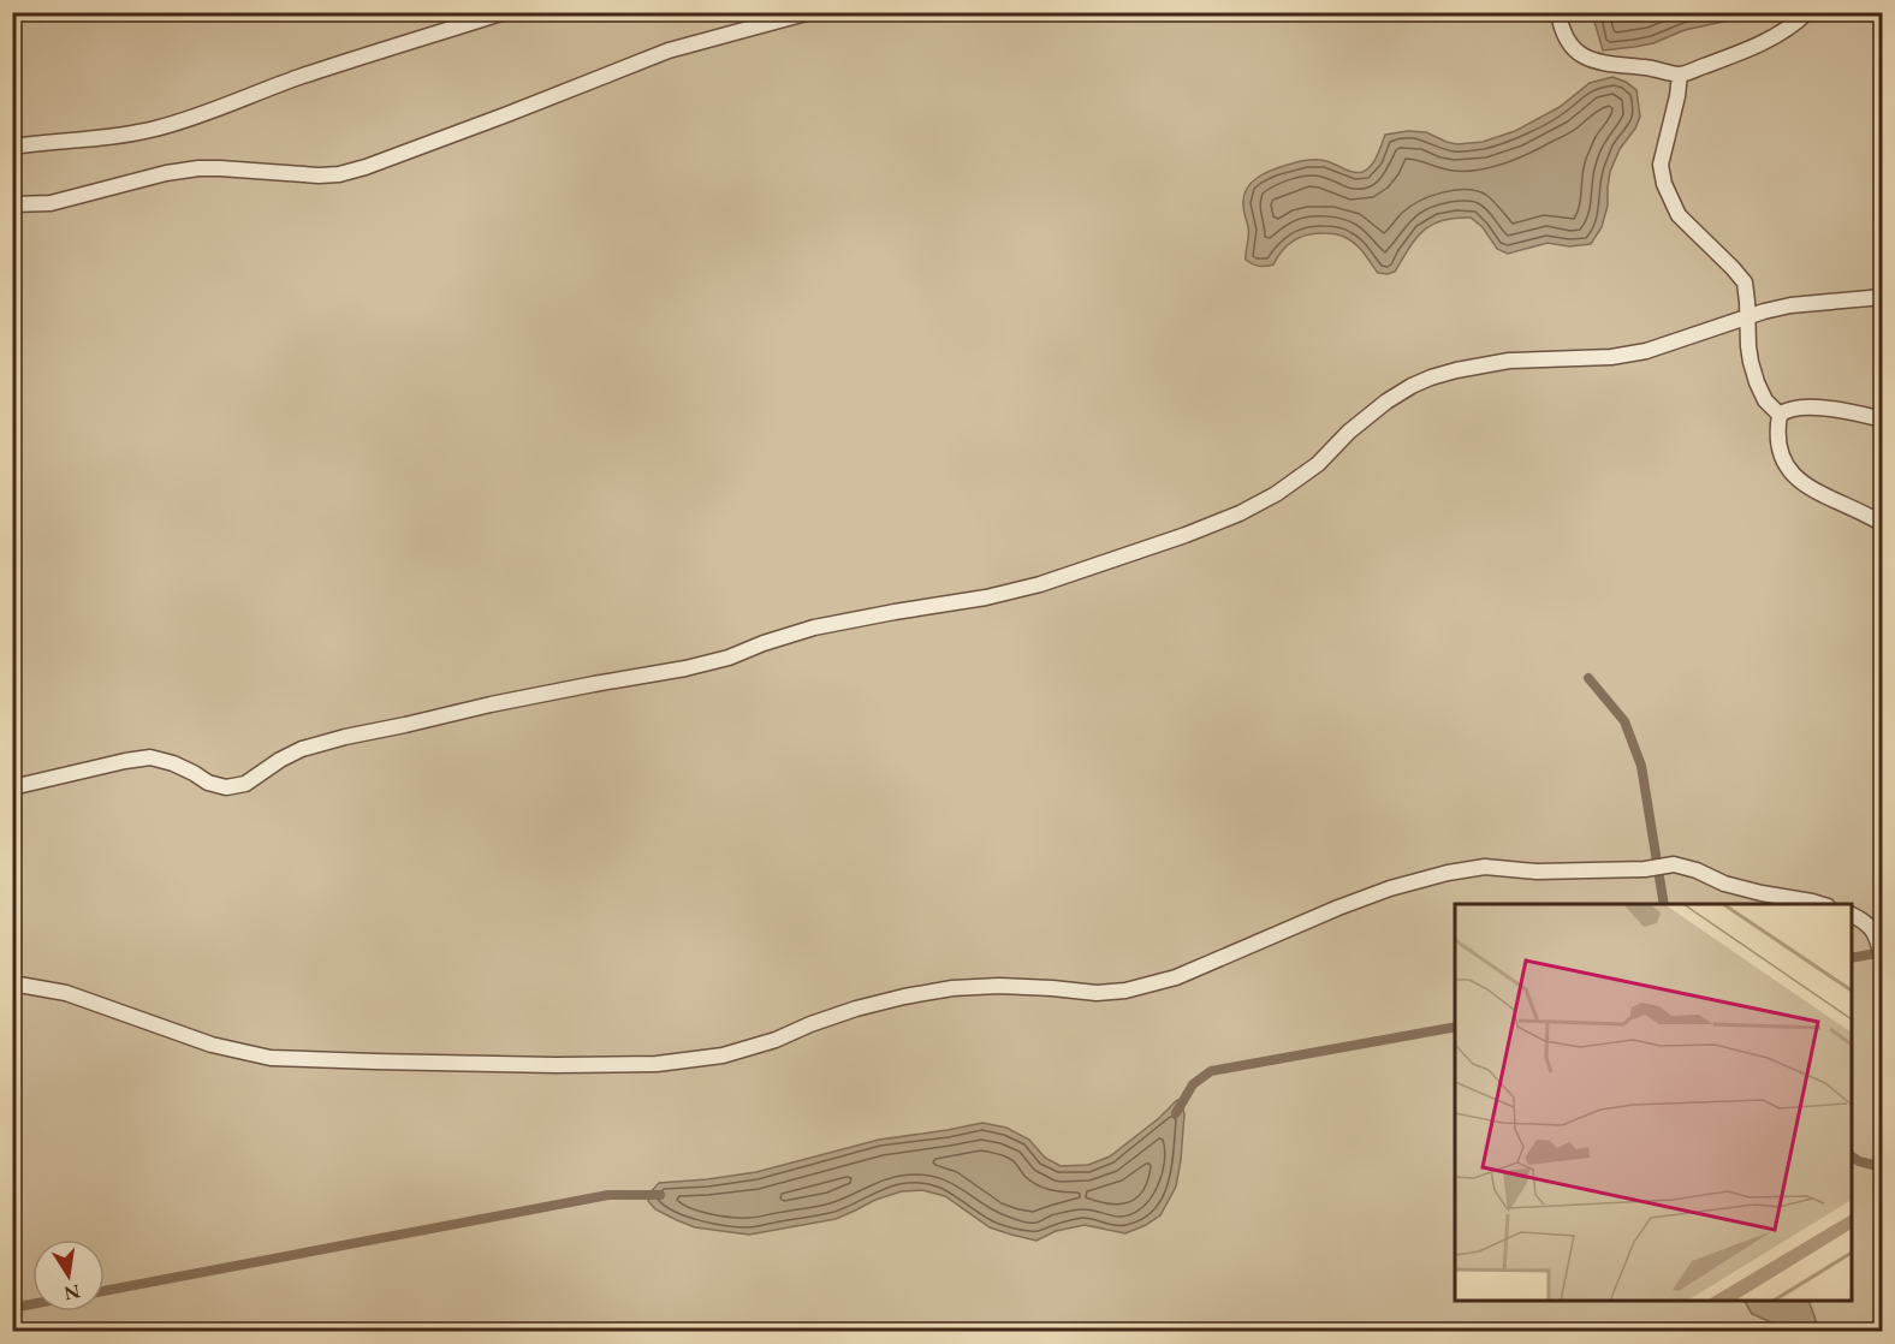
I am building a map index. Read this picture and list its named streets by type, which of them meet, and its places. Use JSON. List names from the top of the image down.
{
  "north": "bottom"
}
